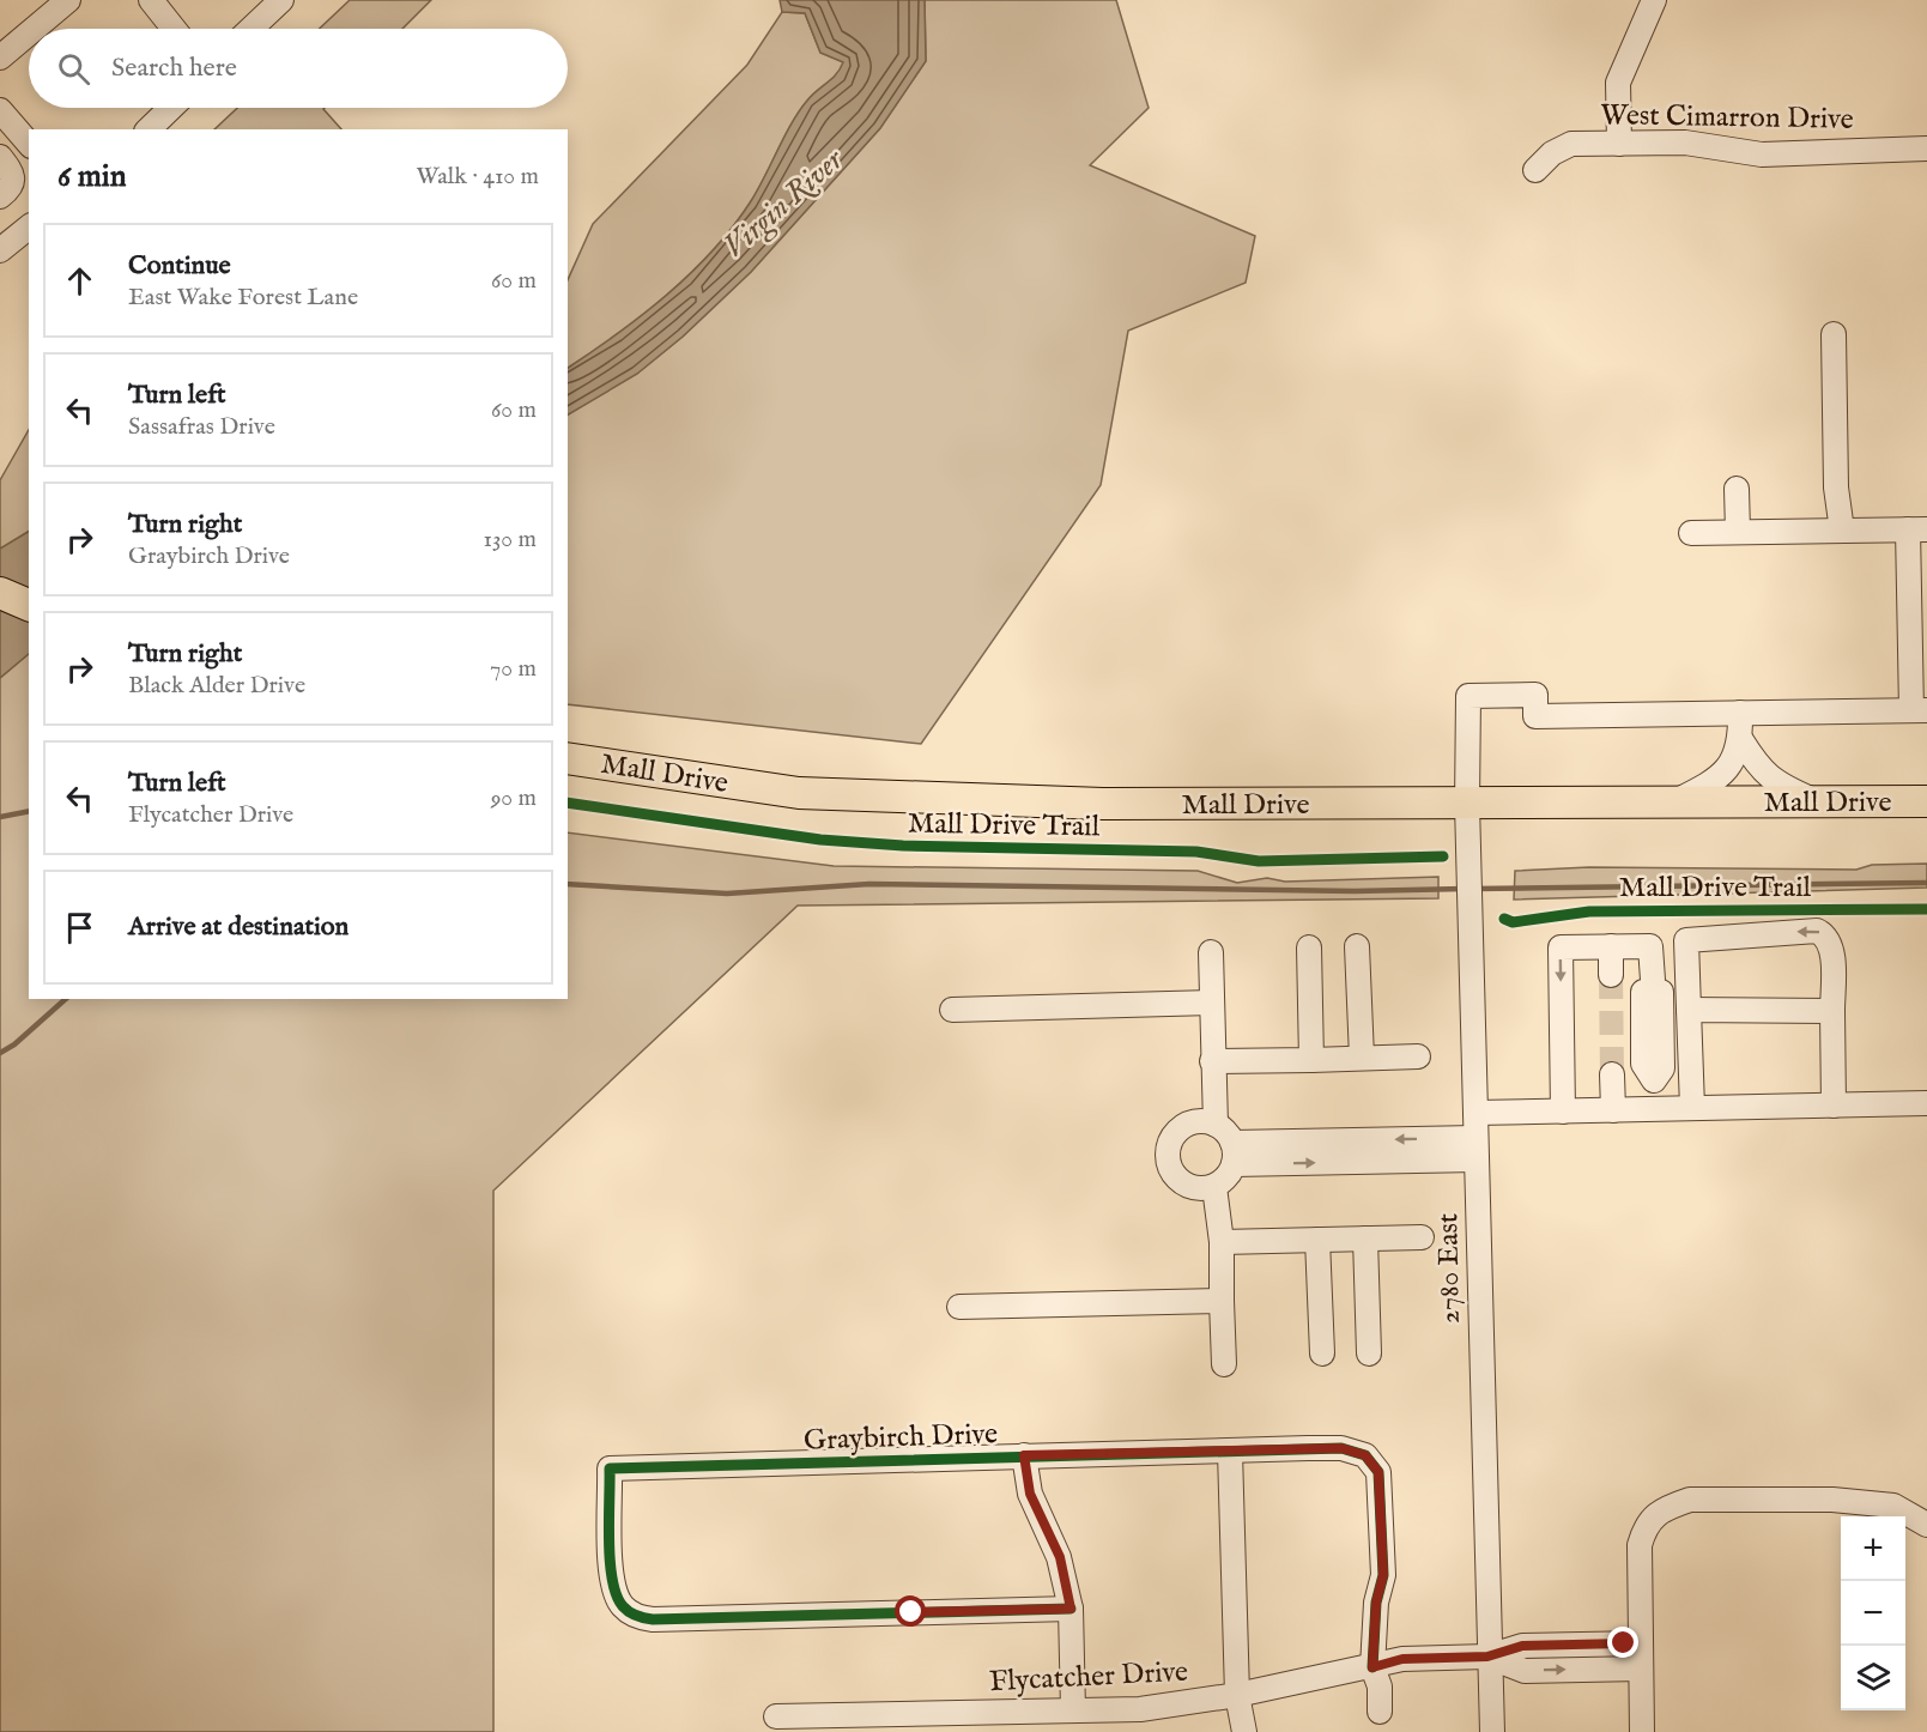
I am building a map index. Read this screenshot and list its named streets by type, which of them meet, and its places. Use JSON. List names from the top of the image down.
{
  "streets": {
    "main road": ["Mall Drive"],
    "street": [
      "West Cimarron Drive",
      "2780 East",
      "Graybirch Drive",
      "Flycatcher Drive"
    ],
    "cycle path": ["Mall Drive Trail"]
  },
  "crossings": [
    ["Mall Drive", "2780 East"],
    ["2780 East", "Flycatcher Drive"],
    ["Graybirch Drive", "Flycatcher Drive"]
  ],
  "water": ["Virgin River"],
  "page": {
    "search": "Search here",
    "heading": ["6 min", "Walk · 410 m"],
    "list": [
      ["Continue", "East Wake Forest Lane", "60 m"],
      ["Turn left", "Sassafras Drive", "60 m"],
      ["Turn right", "Graybirch Drive", "130 m"],
      ["Turn right", "Black Alder Drive", "70 m"],
      ["Turn left", "Flycatcher Drive", "90 m"],
      "Arrive at destination"
    ],
    "map_buttons": ["+", "−"]
  }
}
